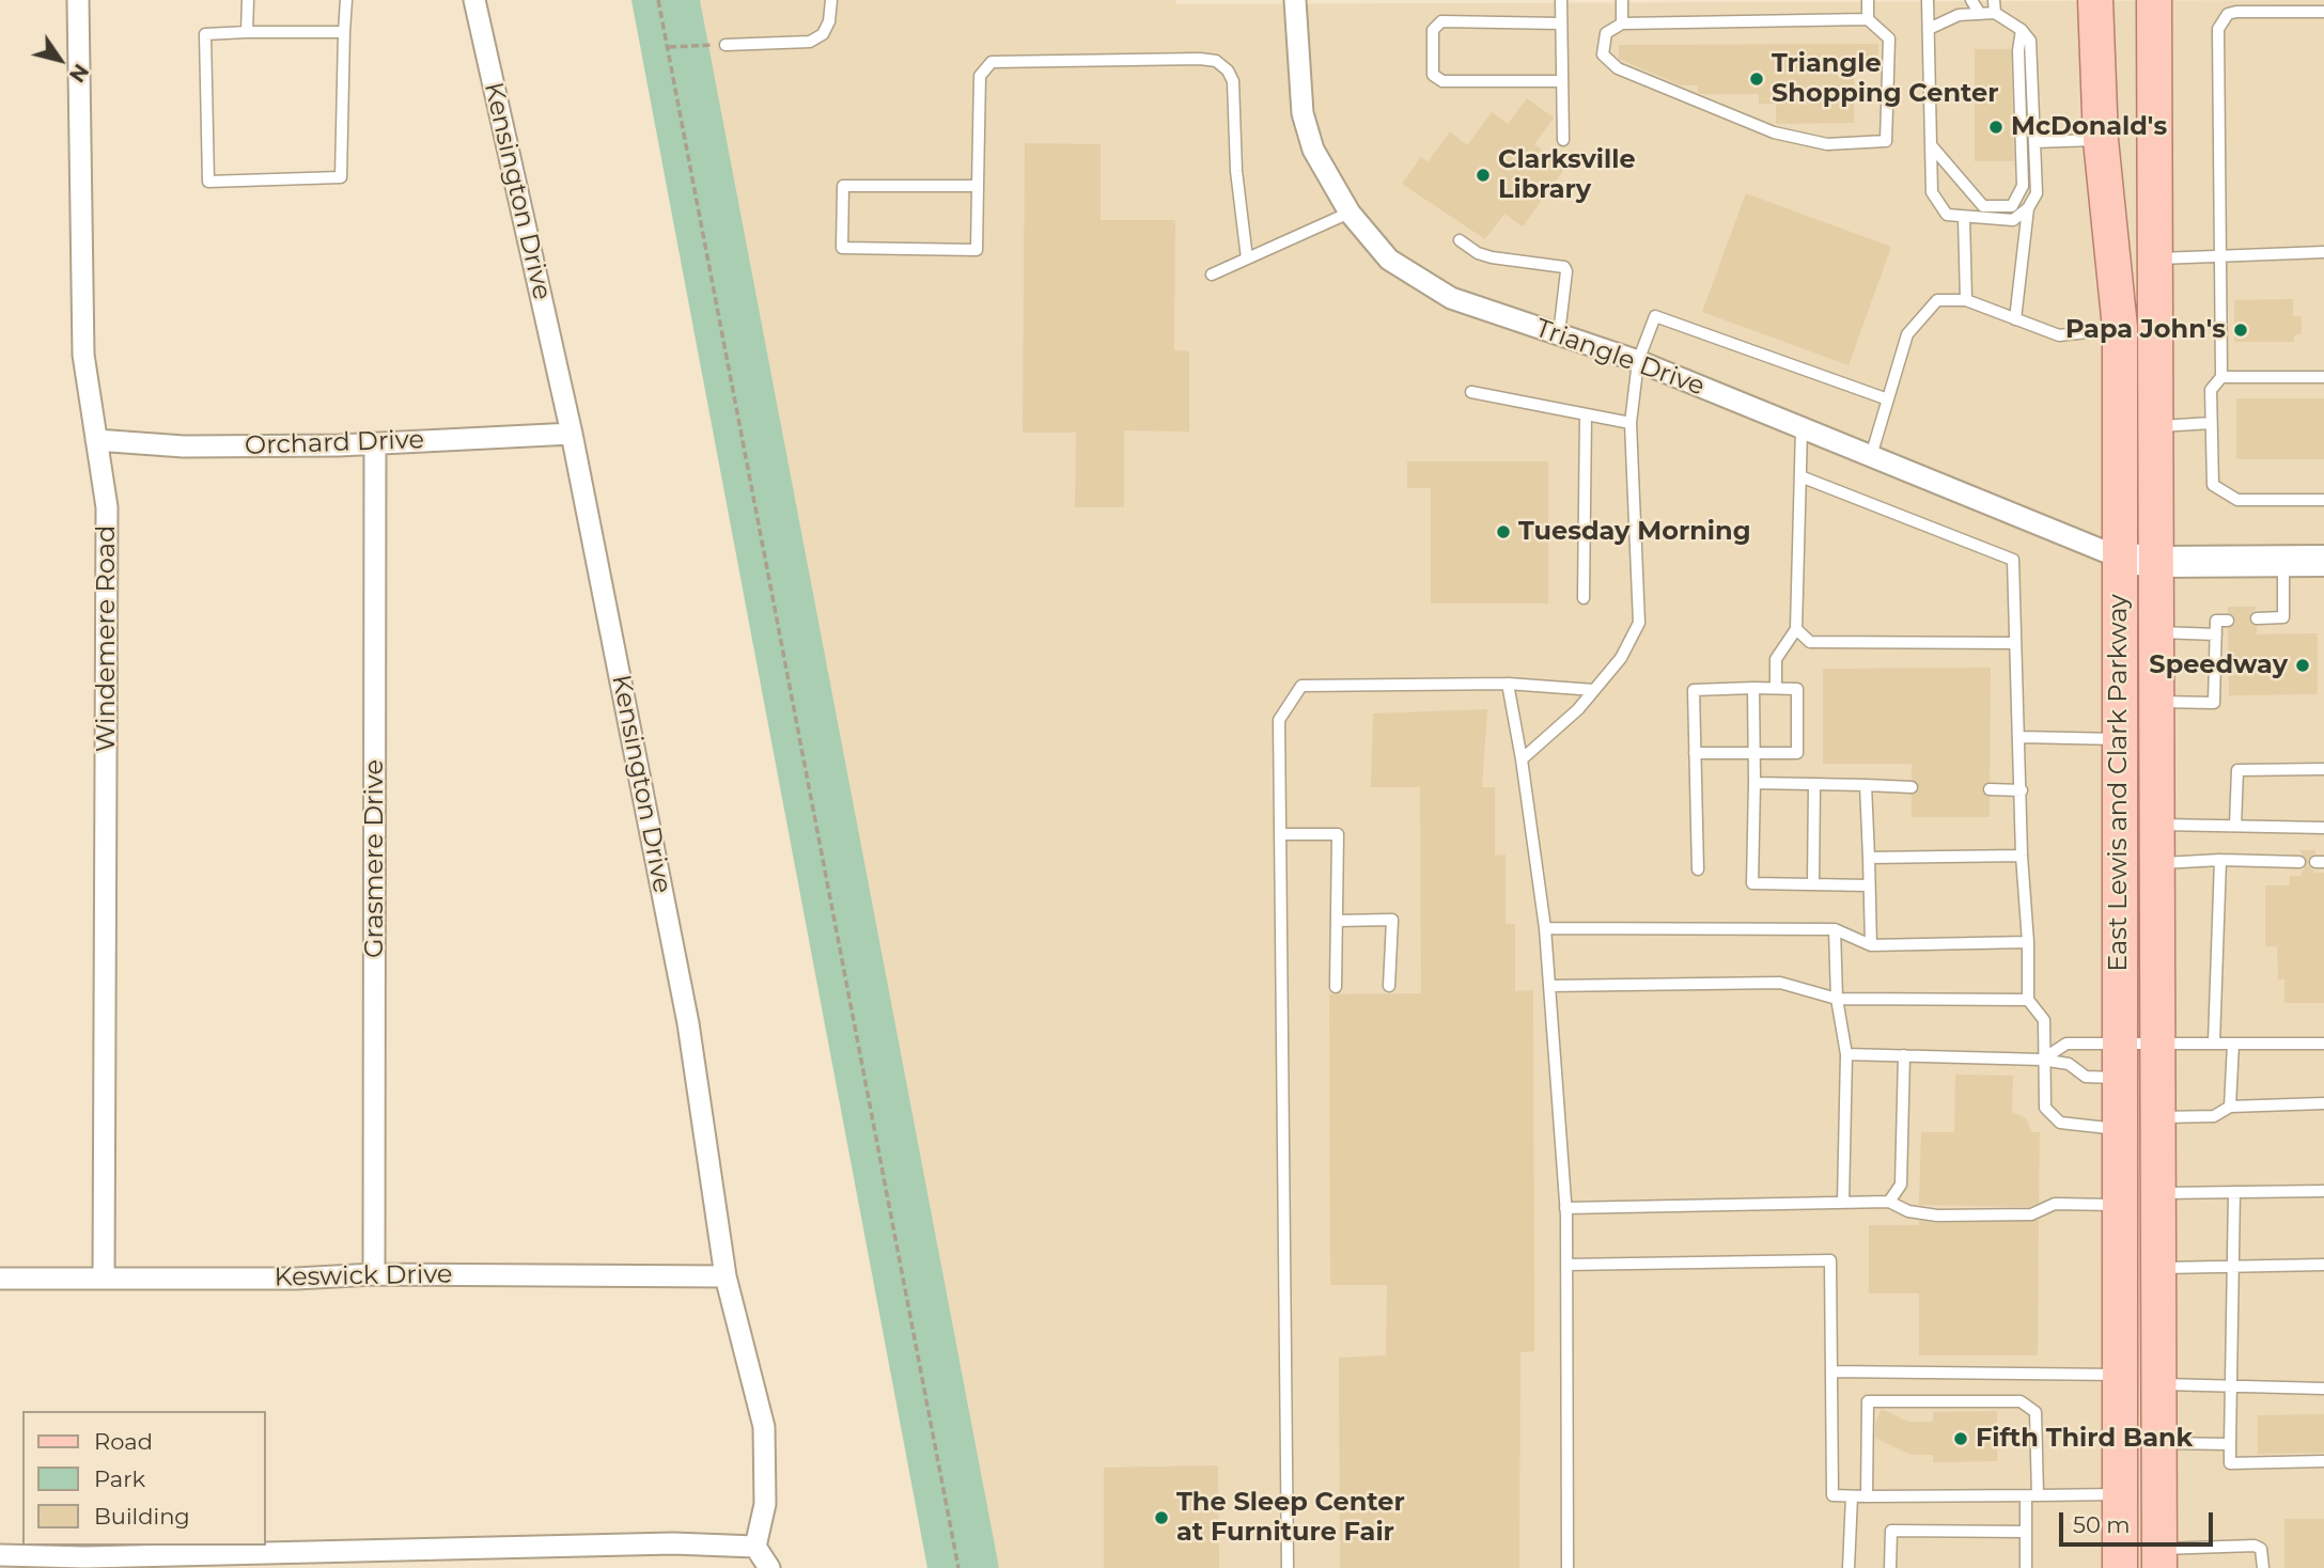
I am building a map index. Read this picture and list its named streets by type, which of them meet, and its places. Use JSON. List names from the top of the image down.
{
  "streets": {
    "main road": ["East Lewis and Clark Parkway"],
    "street": [
      "Kensington Drive",
      "Triangle Drive",
      "Orchard Drive",
      "Windemere Road",
      "Grasmere Drive",
      "Keswick Drive"
    ]
  },
  "crossings": [
    ["Kensington Drive", "Orchard Drive"],
    ["Kensington Drive", "Keswick Drive"],
    ["Triangle Drive", "East Lewis and Clark Parkway"],
    ["Orchard Drive", "Windemere Road"],
    ["Orchard Drive", "Grasmere Drive"],
    ["Windemere Road", "Keswick Drive"],
    ["Grasmere Drive", "Keswick Drive"]
  ],
  "places": [
    "Triangle Shopping Center",
    "McDonald's",
    "Clarksville Library",
    "Papa John's",
    "Tuesday Morning",
    "Speedway",
    "Fifth Third Bank",
    "The Sleep Center at Furniture Fair"
  ],
  "legend": ["Road", "Park", "Building"],
  "scale_bar": "50 m",
  "north": "bottom right"
}
